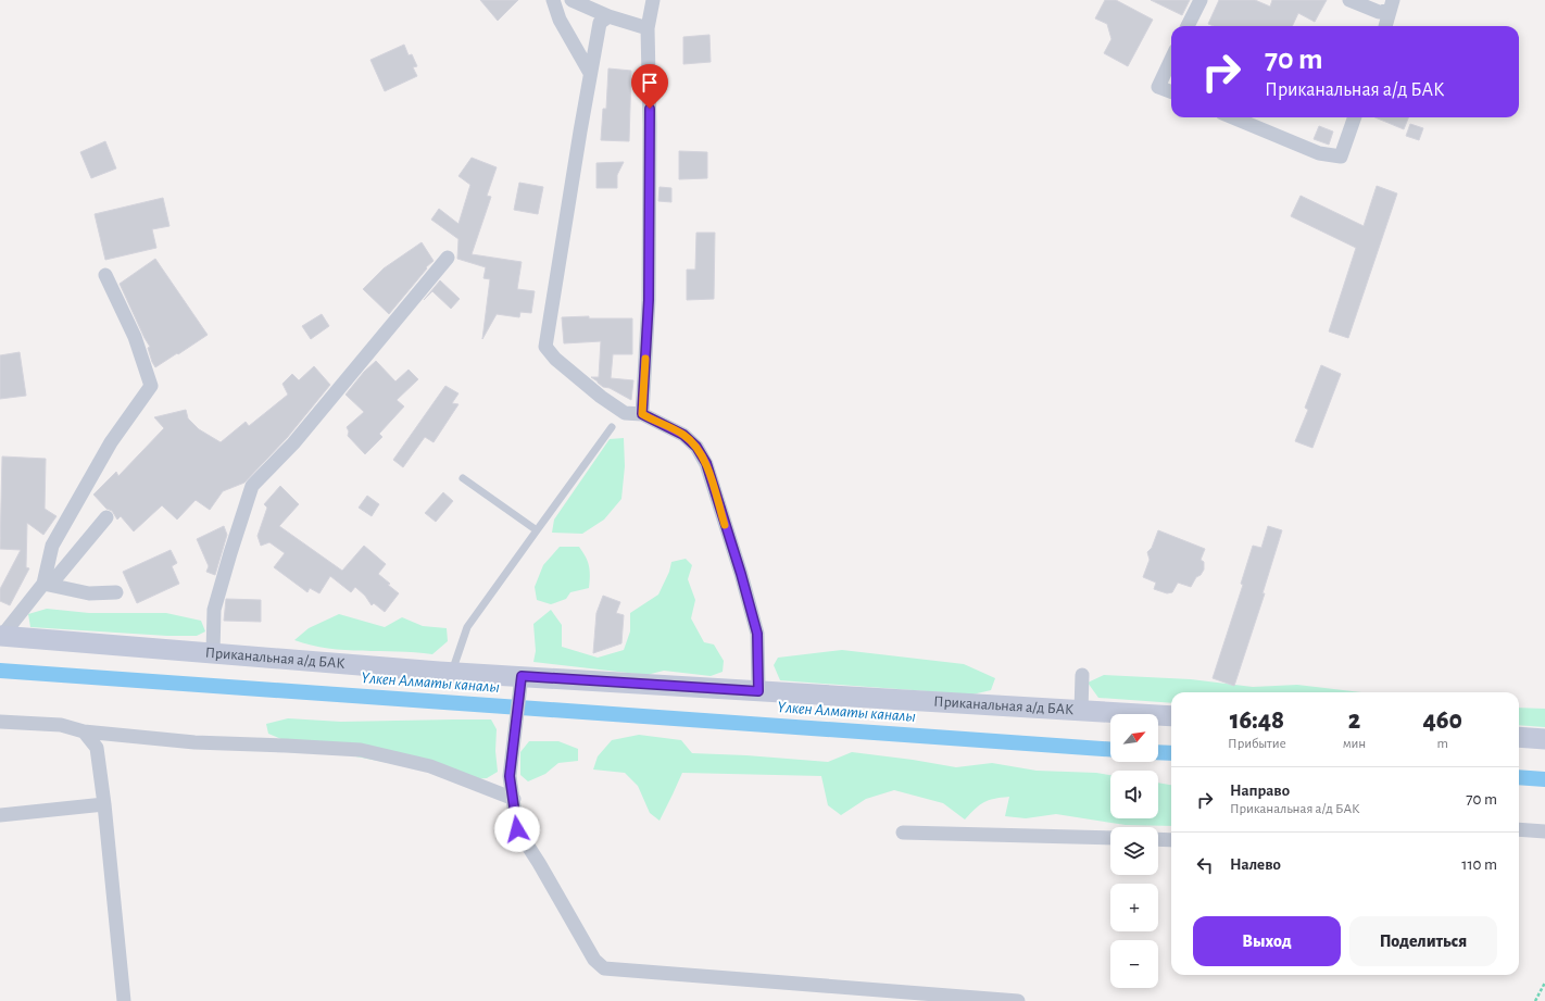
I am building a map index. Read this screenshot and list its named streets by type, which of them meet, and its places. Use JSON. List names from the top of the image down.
{
  "streets": {
    "main road": ["Приканальная а/д БАК"]
  },
  "water": ["Үлкен Алматы каналы"],
  "north": "top right",
  "page": {
    "turn": ["70 m", "Приканальная а/д БАК"],
    "eta": [
      "16:48",
      "Прибытие",
      "2",
      "мин",
      "460",
      "m"
    ],
    "map_buttons": ["+", "−"],
    "list": [
      {
        "name": "Направо",
        "note": "Приканальная а/д БАК",
        "value": "70 m"
      },
      {
        "name": "Налево",
        "value": "110 m"
      }
    ],
    "buttons": ["Выход", "Поделиться"]
  }
}
